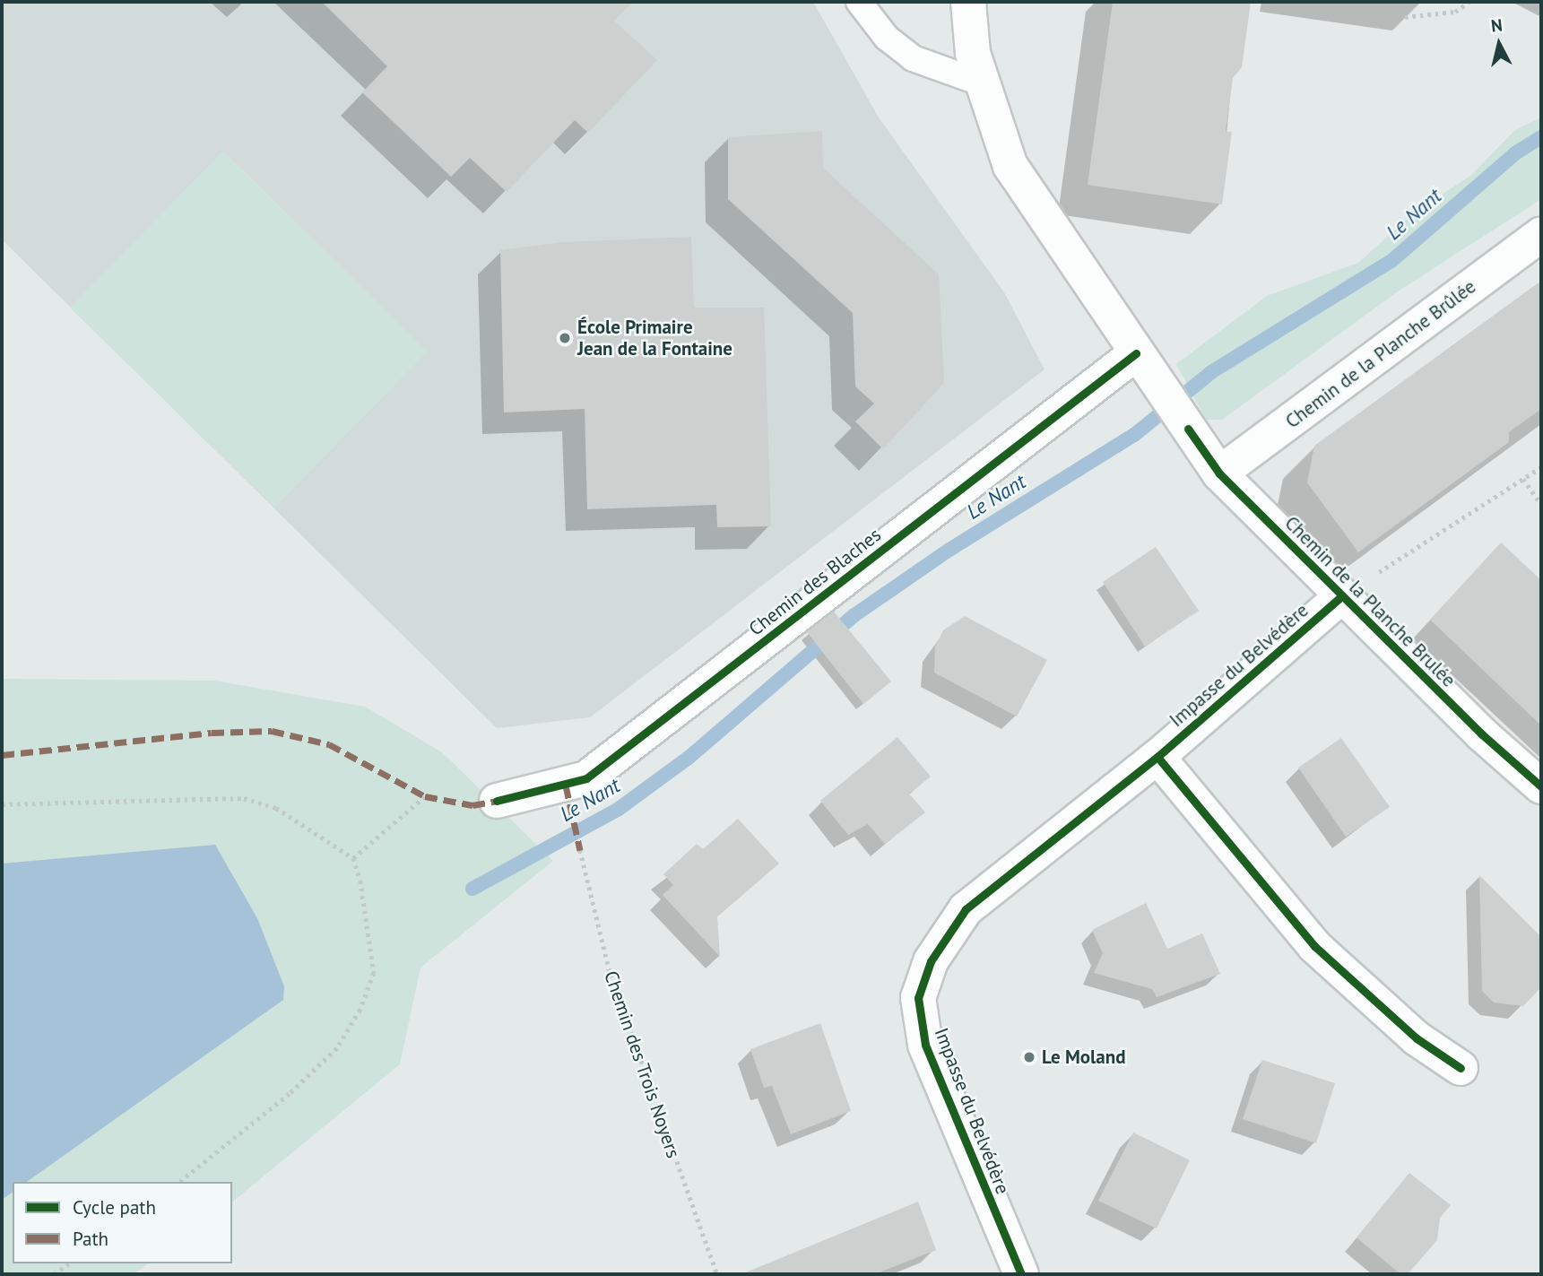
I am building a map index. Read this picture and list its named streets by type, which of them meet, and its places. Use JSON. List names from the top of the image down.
{
  "streets": {
    "street": [
      "Chemin de la Planche Brûlée",
      "Chemin des Blaches",
      "Chemin de la Planche Brulée",
      "Impasse du Belvédère"
    ],
    "path": ["Chemin des Trois Noyers"]
  },
  "crossings": [
    ["Chemin de la Planche Brûlée", "Chemin de la Planche Brulée"],
    ["Chemin des Blaches", "Chemin de la Planche Brulée"],
    ["Chemin de la Planche Brulée", "Impasse du Belvédère"]
  ],
  "water": ["Le Nant"],
  "places": ["École Primaire Jean de la Fontaine", "Le Moland"],
  "legend": ["Cycle path", "Path"],
  "north": "top"
}
